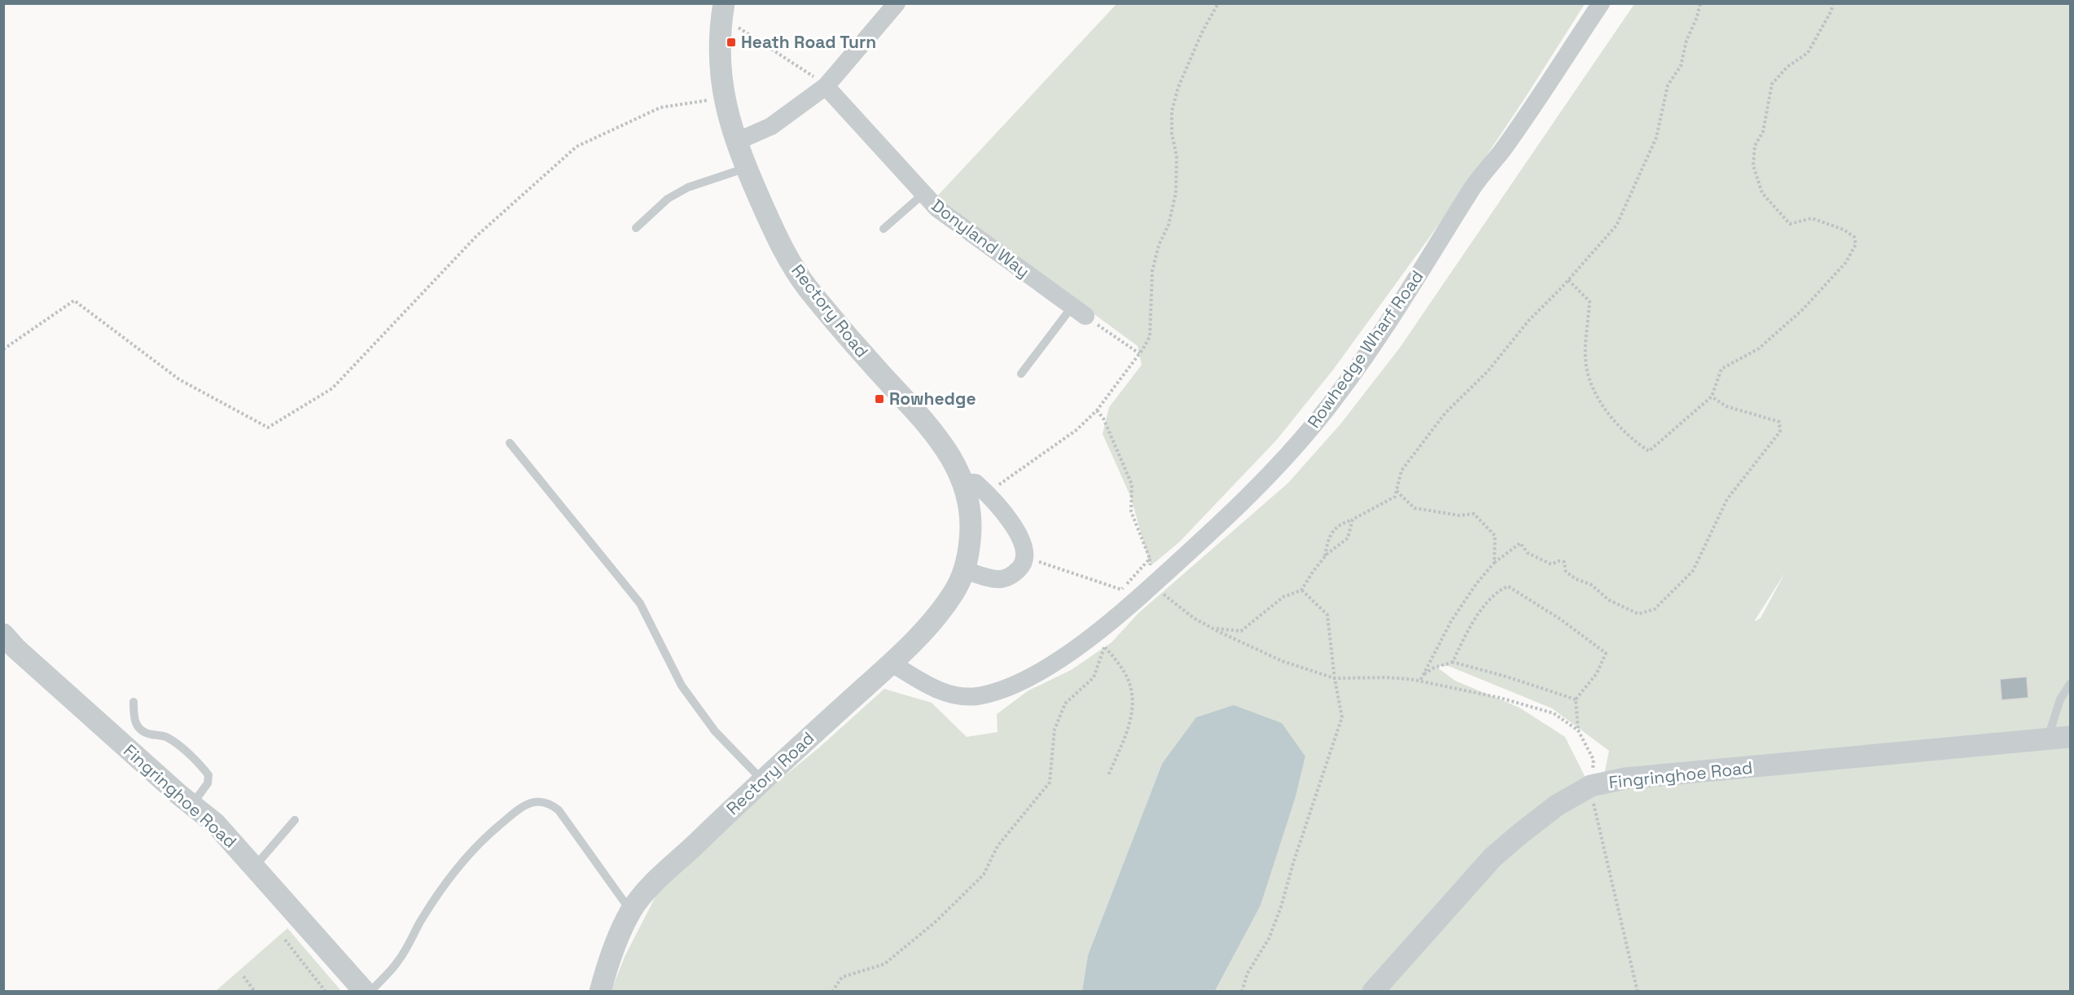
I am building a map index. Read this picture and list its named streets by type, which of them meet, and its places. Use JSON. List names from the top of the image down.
{
  "streets": {
    "street": [
      "Donyland Way",
      "Rectory Road",
      "Rowhedge Wharf Road",
      "Fingringhoe Road"
    ]
  },
  "crossings": [
    ["Rectory Road", "Rowhedge Wharf Road"]
  ],
  "places": {
    "transit": ["Heath Road Turn", "Rowhedge"]
  }
}
